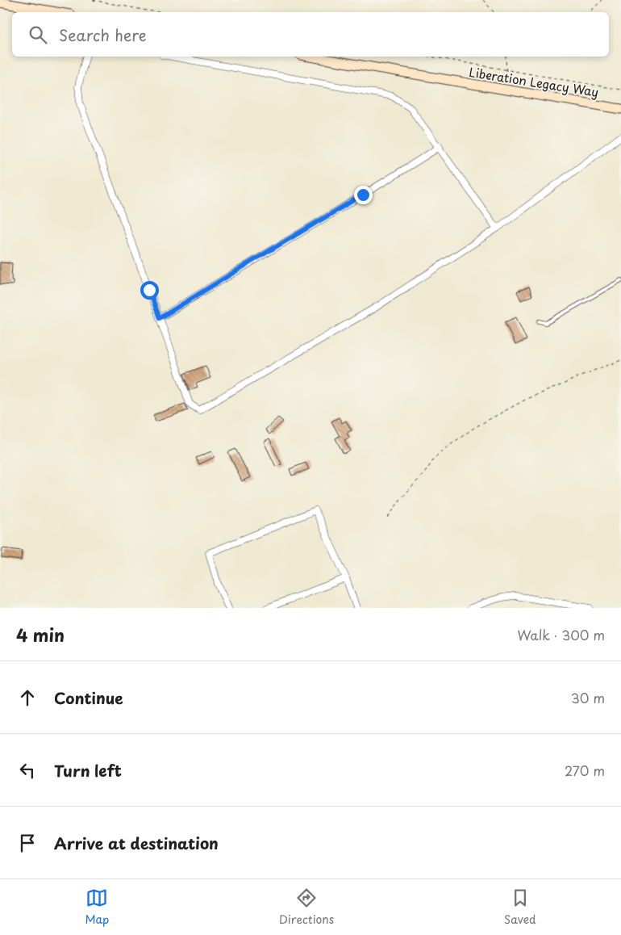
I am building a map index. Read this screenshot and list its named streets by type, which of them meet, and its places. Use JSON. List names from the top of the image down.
{
  "streets": {
    "main road": ["Liberation Legacy Way"]
  },
  "page": {
    "search": "Search here",
    "heading": ["4 min", "Walk · 300 m"],
    "list": [
      ["Continue", "30 m"],
      ["Turn left", "270 m"],
      "Arrive at destination"
    ],
    "nav": ["Map", "Directions", "Saved"]
  }
}
